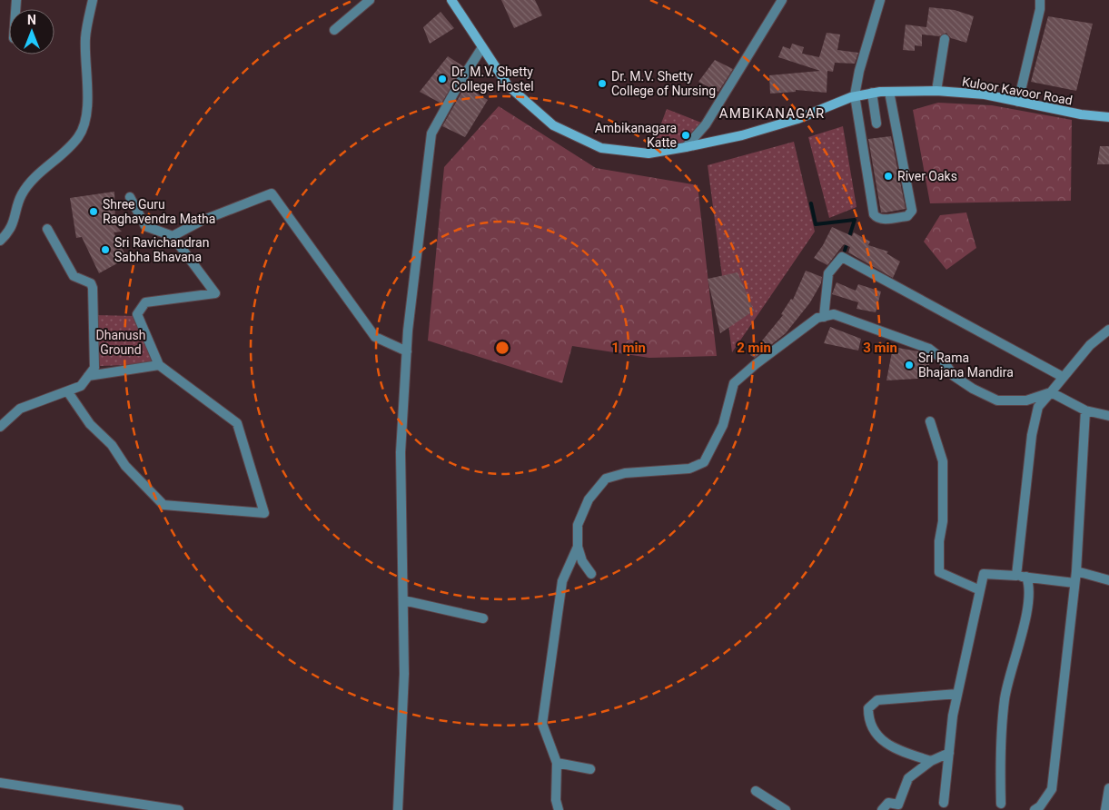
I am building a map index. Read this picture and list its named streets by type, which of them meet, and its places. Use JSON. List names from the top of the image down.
{
  "streets": {
    "main road": ["Kuloor Kavoor Road"]
  },
  "districts": ["AMBIKANAGAR"],
  "parks": ["Dhanush Ground"],
  "places": [
    "Dr. M.V. Shetty College Hostel",
    "Dr. M.V. Shetty College of Nursing",
    "Ambikanagara Katte",
    "River Oaks",
    "Shree Guru Raghavendra Matha",
    "Sri Ravichandran Sabha Bhavana",
    "Sri Rama Bhajana Mandira"
  ],
  "north": "top",
  "rings": ["1 min", "2 min", "3 min"]
}
